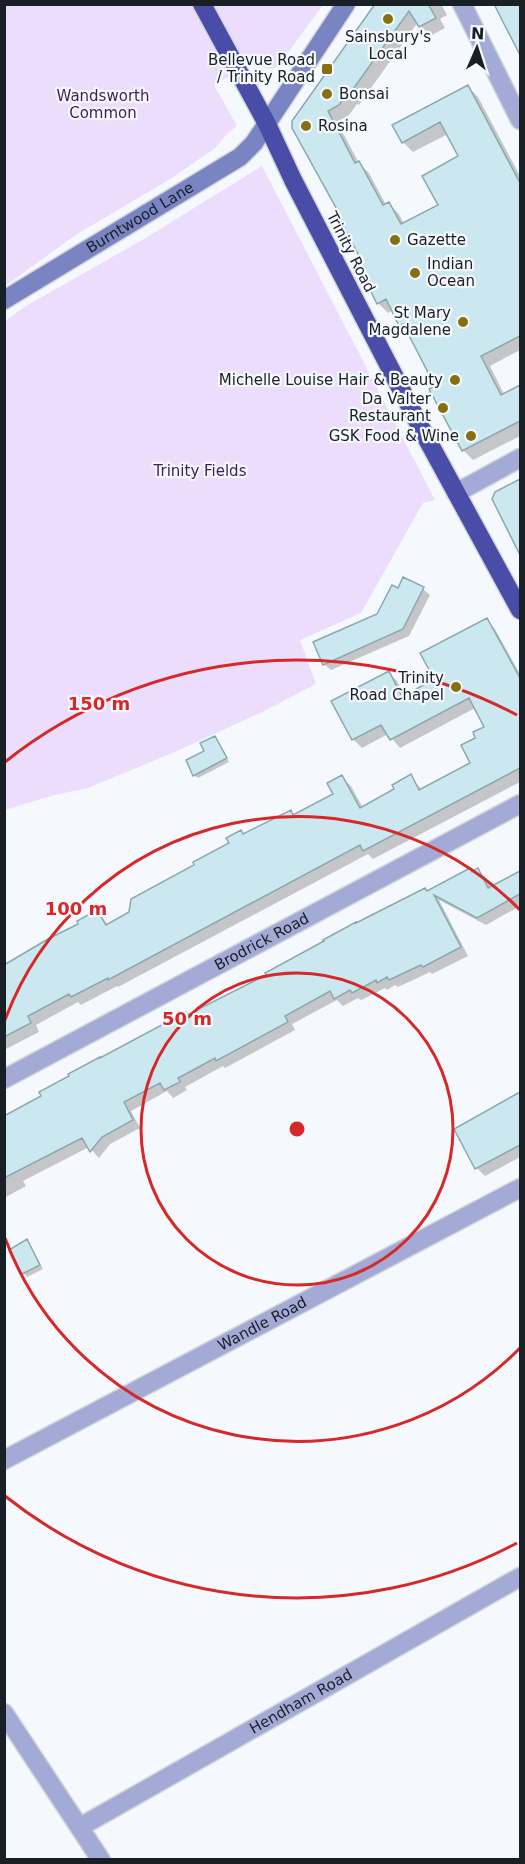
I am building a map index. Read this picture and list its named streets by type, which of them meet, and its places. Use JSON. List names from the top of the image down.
{
  "streets": {
    "highway": ["Trinity Road"],
    "main road": ["Burntwood Lane"],
    "street": ["Brodrick Road", "Wandle Road", "Hendham Road"]
  },
  "crossings": [
    ["Burntwood Lane", "Trinity Road"]
  ],
  "parks": ["Wandsworth Common", "Trinity Fields"],
  "places": {
    "other": [
      "Sainsbury's Local",
      "Bonsai",
      "Rosina",
      "Gazette",
      "Indian Ocean",
      "St Mary Magdalene",
      "Michelle Louise Hair & Beauty",
      "Da Valter Restaurant",
      "GSK Food & Wine",
      "Trinity Road Chapel"
    ],
    "transit": ["Bellevue Road / Trinity Road"]
  },
  "north": "top",
  "rings": ["150 m", "100 m", "50 m"]
}
